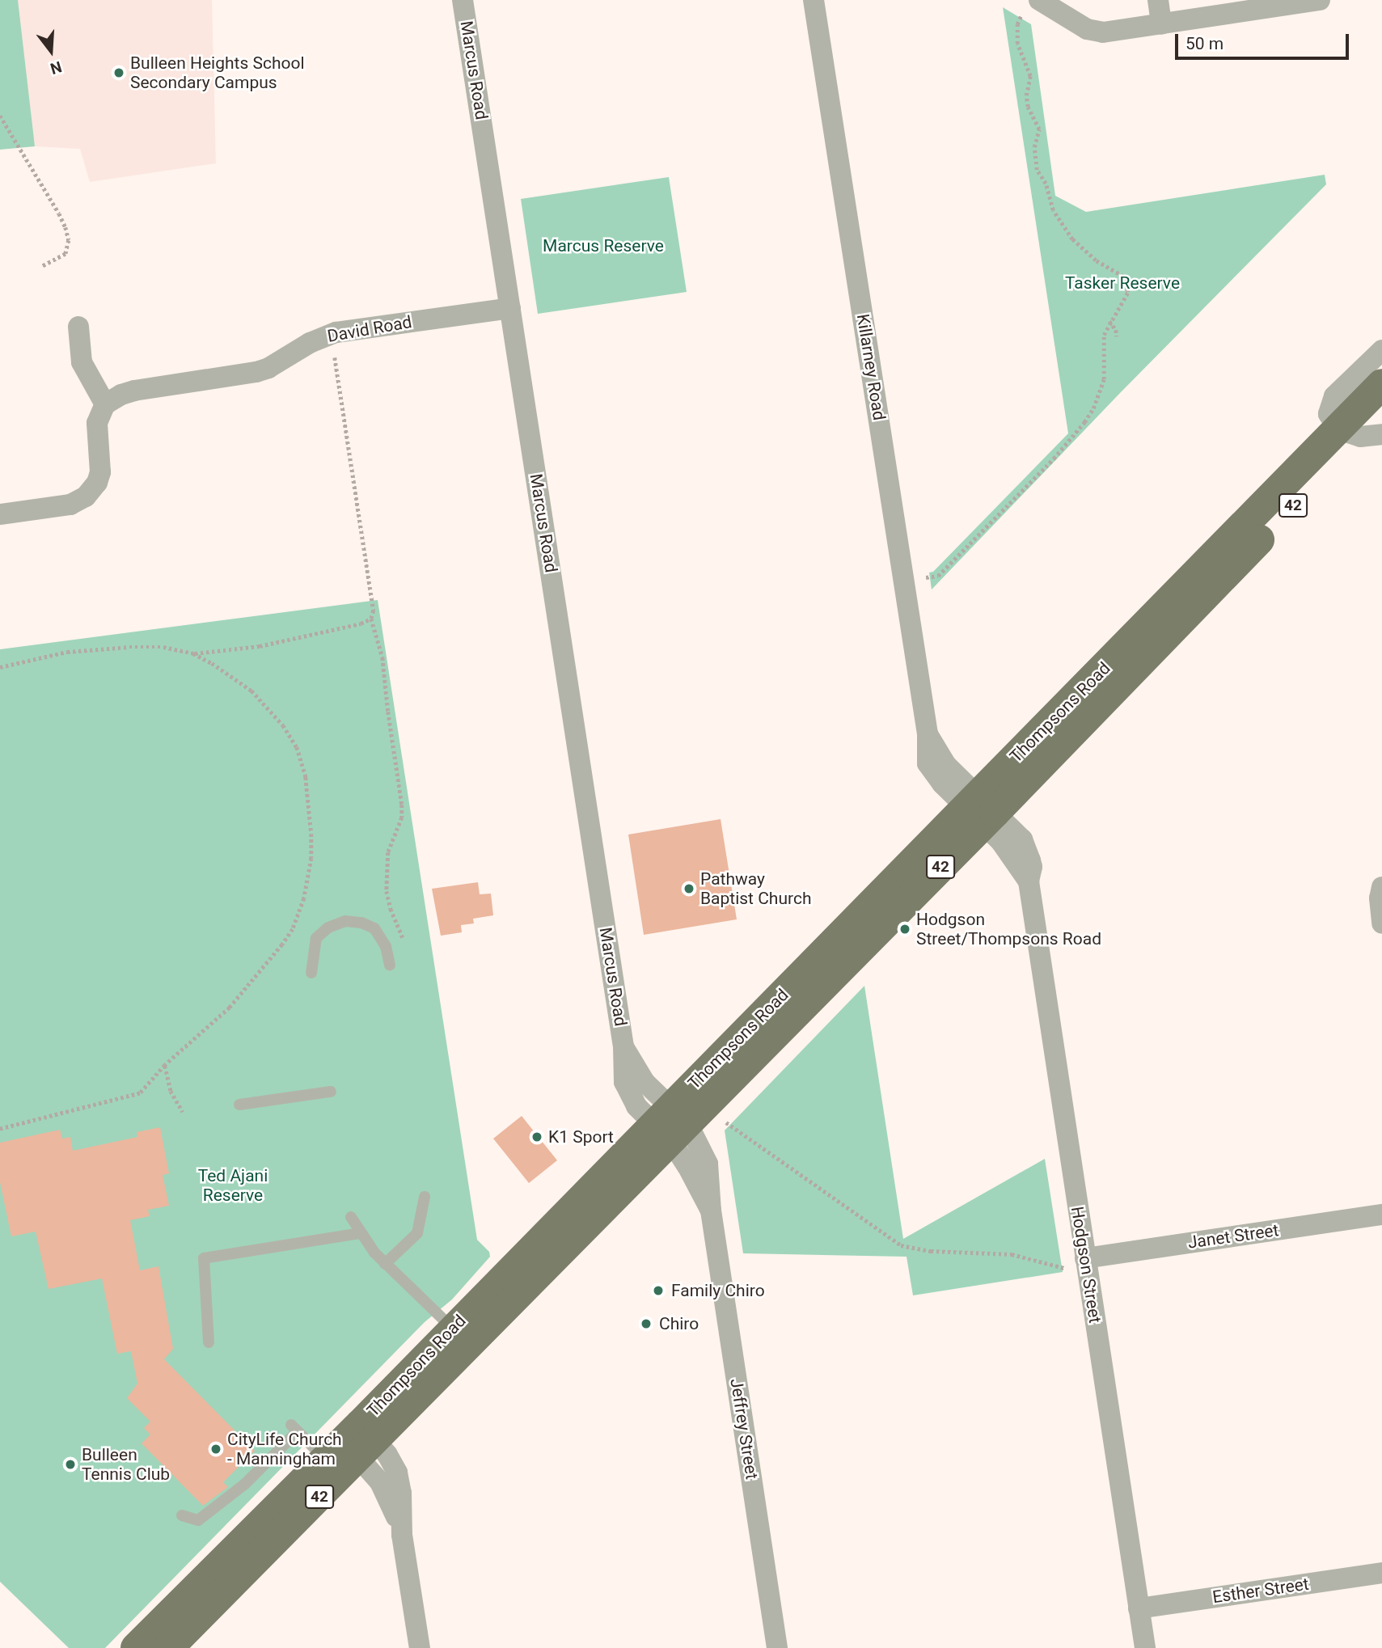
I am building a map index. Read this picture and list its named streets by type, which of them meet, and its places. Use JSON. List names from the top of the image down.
{
  "streets": {
    "main road": ["42", "Thompsons Road"],
    "street": [
      "Marcus Road",
      "David Road",
      "Killarney Road",
      "Janet Street",
      "Hodgson Street",
      "Jeffrey Street",
      "Esther Street"
    ]
  },
  "crossings": [
    ["Marcus Road", "David Road"],
    ["Marcus Road", "Thompsons Road"],
    ["Marcus Road", "Jeffrey Street"],
    ["Killarney Road", "Thompsons Road"],
    ["Killarney Road", "Hodgson Street"],
    ["Thompsons Road", "Hodgson Street"],
    ["Thompsons Road", "Jeffrey Street"],
    ["Janet Street", "Hodgson Street"],
    ["Hodgson Street", "Esther Street"]
  ],
  "parks": ["Marcus Reserve", "Tasker Reserve", "Ted Ajani Reserve"],
  "places": [
    "Bulleen Heights School Secondary Campus",
    "Pathway Baptist Church",
    "Hodgson Street/Thompsons Road",
    "K1 Sport",
    "Family Chiro",
    "Chiro",
    "CityLife Church - Manningham",
    "Bulleen Tennis Club"
  ],
  "scale_bar": "50 m",
  "north": "bottom"
}
